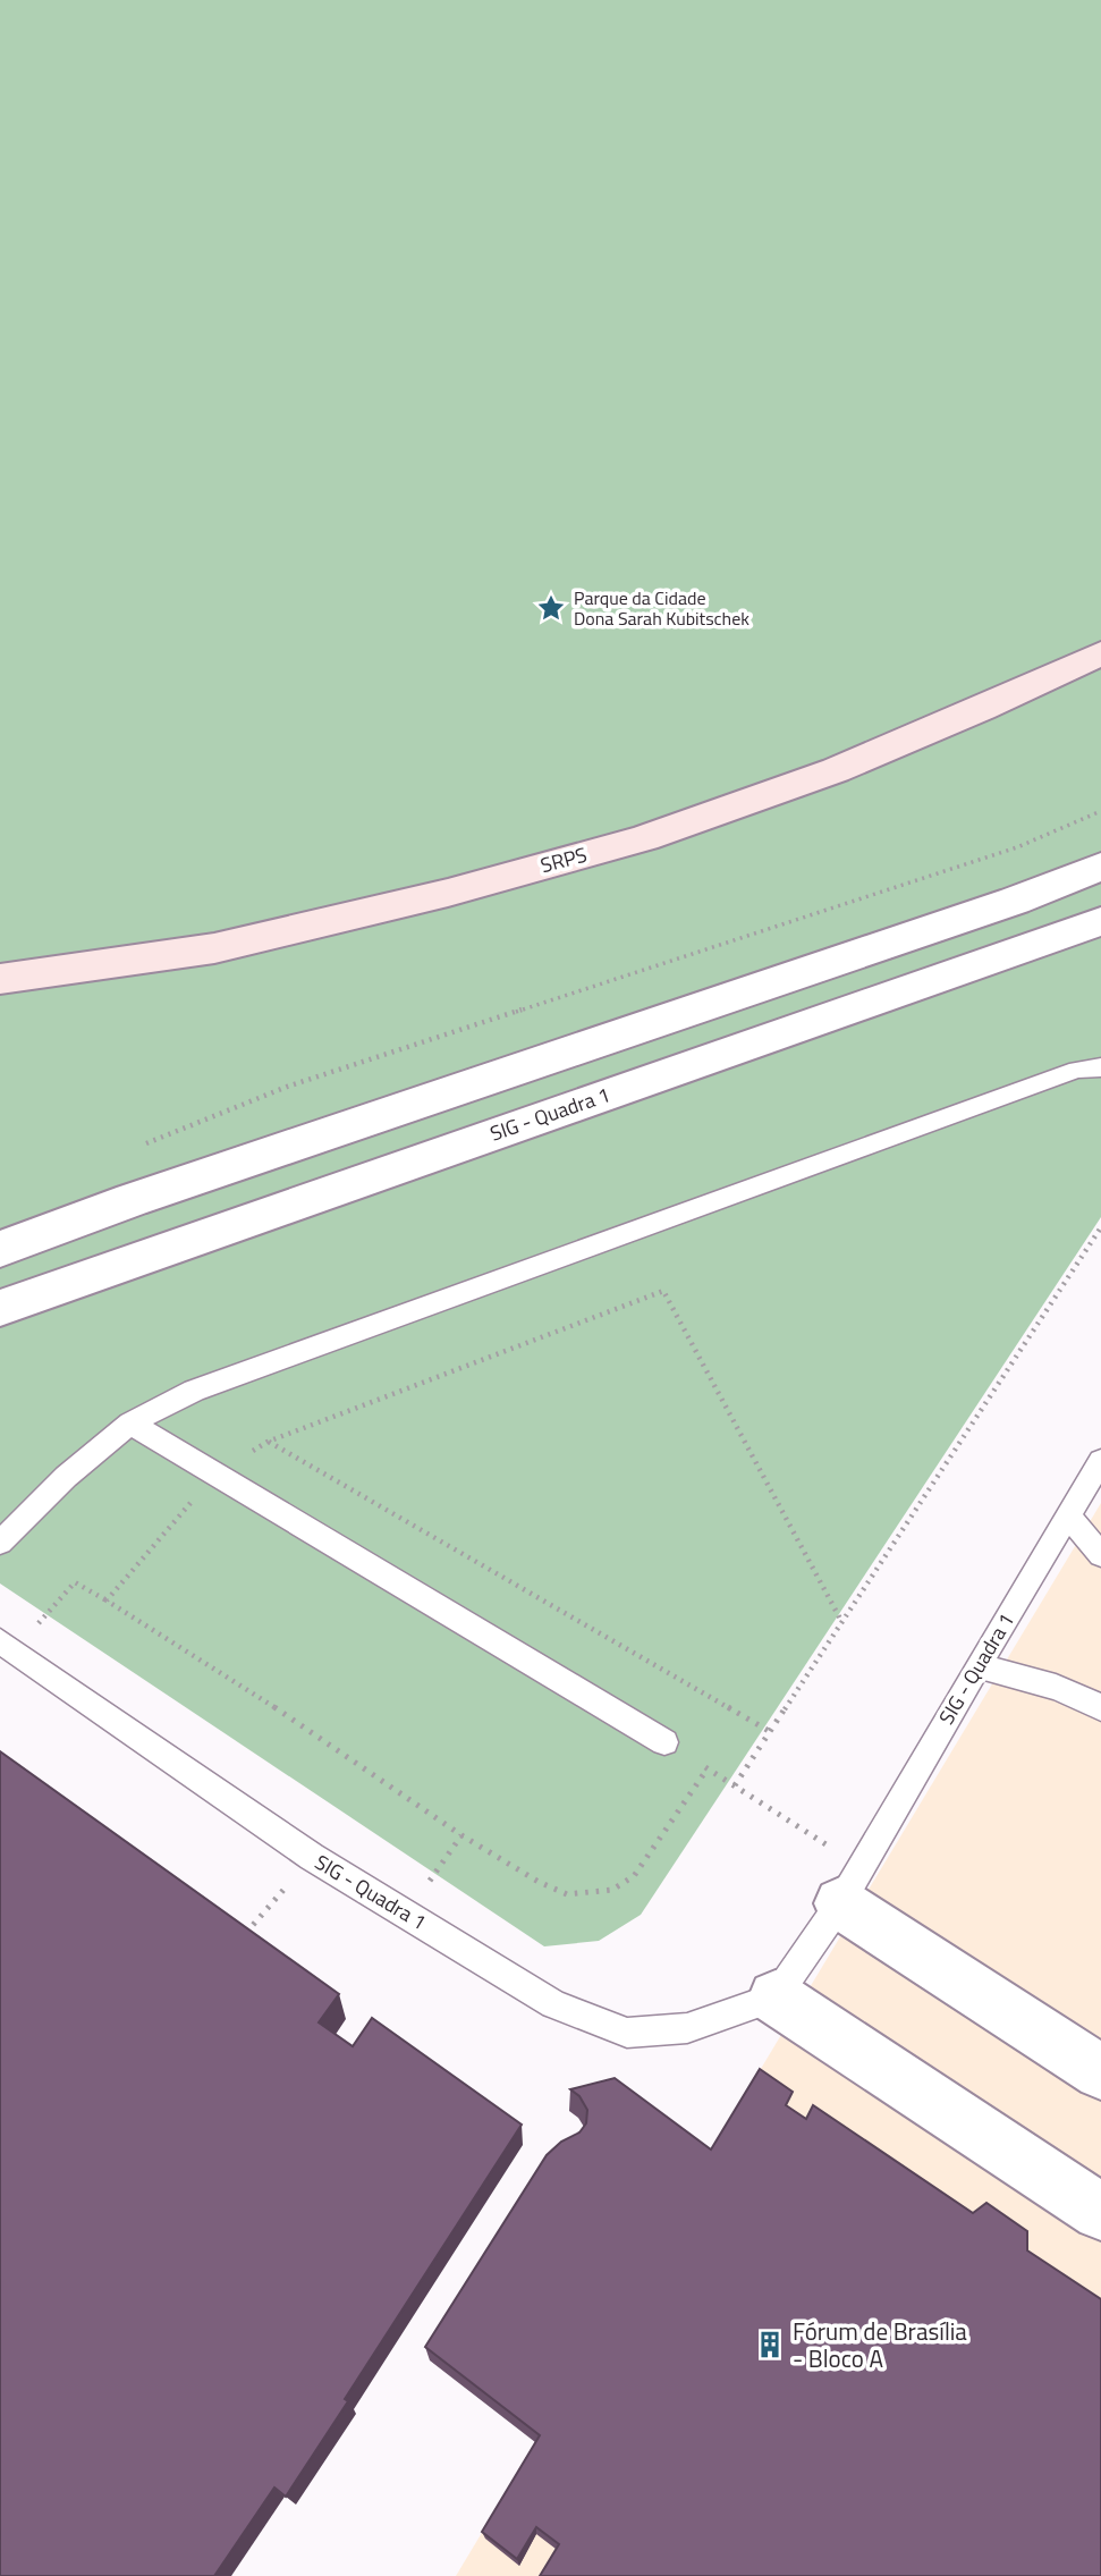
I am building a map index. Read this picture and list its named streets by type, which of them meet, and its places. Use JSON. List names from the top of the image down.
{
  "streets": {
    "main road": ["SRPS"],
    "street": ["SIG - Quadra 1"]
  },
  "places": {
    "place": ["Parque da Cidade Dona Sarah Kubitschek"],
    "building": ["Fórum de Brasília - Bloco A"]
  }
}
